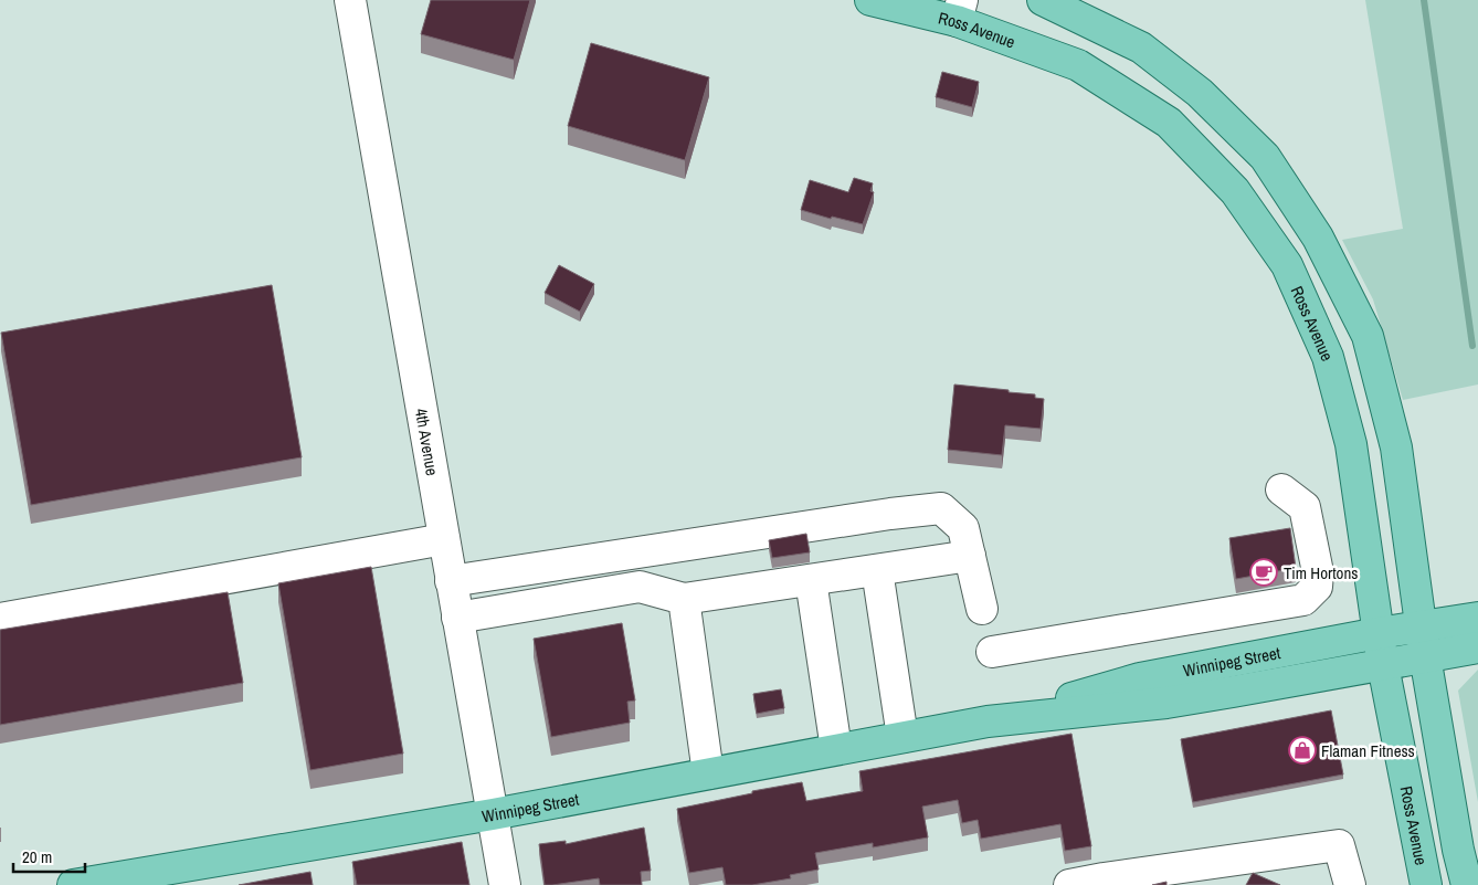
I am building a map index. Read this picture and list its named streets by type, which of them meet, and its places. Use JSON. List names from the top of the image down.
{
  "streets": {
    "main road": ["Ross Avenue", "Winnipeg Street"],
    "street": ["4th Avenue"]
  },
  "crossings": [
    ["Ross Avenue", "Winnipeg Street"],
    ["4th Avenue", "Winnipeg Street"]
  ],
  "places": {
    "cafe": ["Tim Hortons"],
    "shop": ["Flaman Fitness"]
  },
  "scale_bar": "20 m"
}
